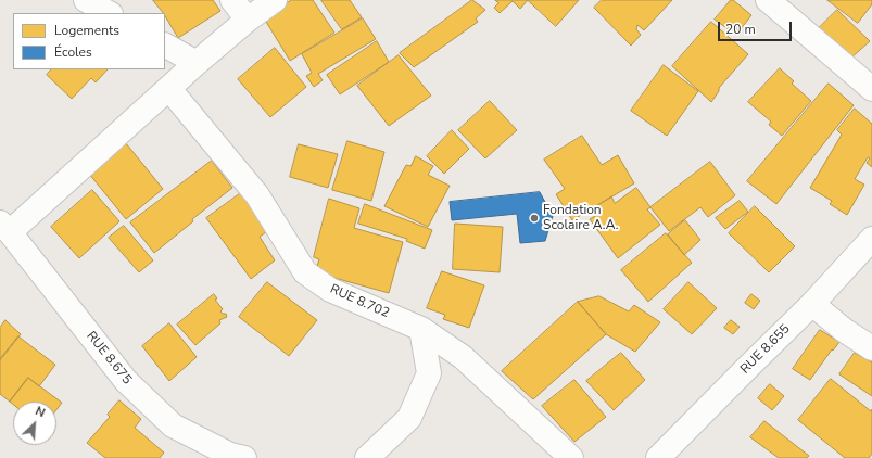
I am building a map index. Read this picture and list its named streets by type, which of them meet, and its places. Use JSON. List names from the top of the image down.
{
  "streets": {
    "street": ["RUE 8.702", "RUE 8.655", "RUE 8.675"]
  },
  "places": ["Fondation Scolaire A.A."],
  "legend": ["Logements", "Écoles"],
  "scale_bar": "20 m",
  "north": "top right"
}
